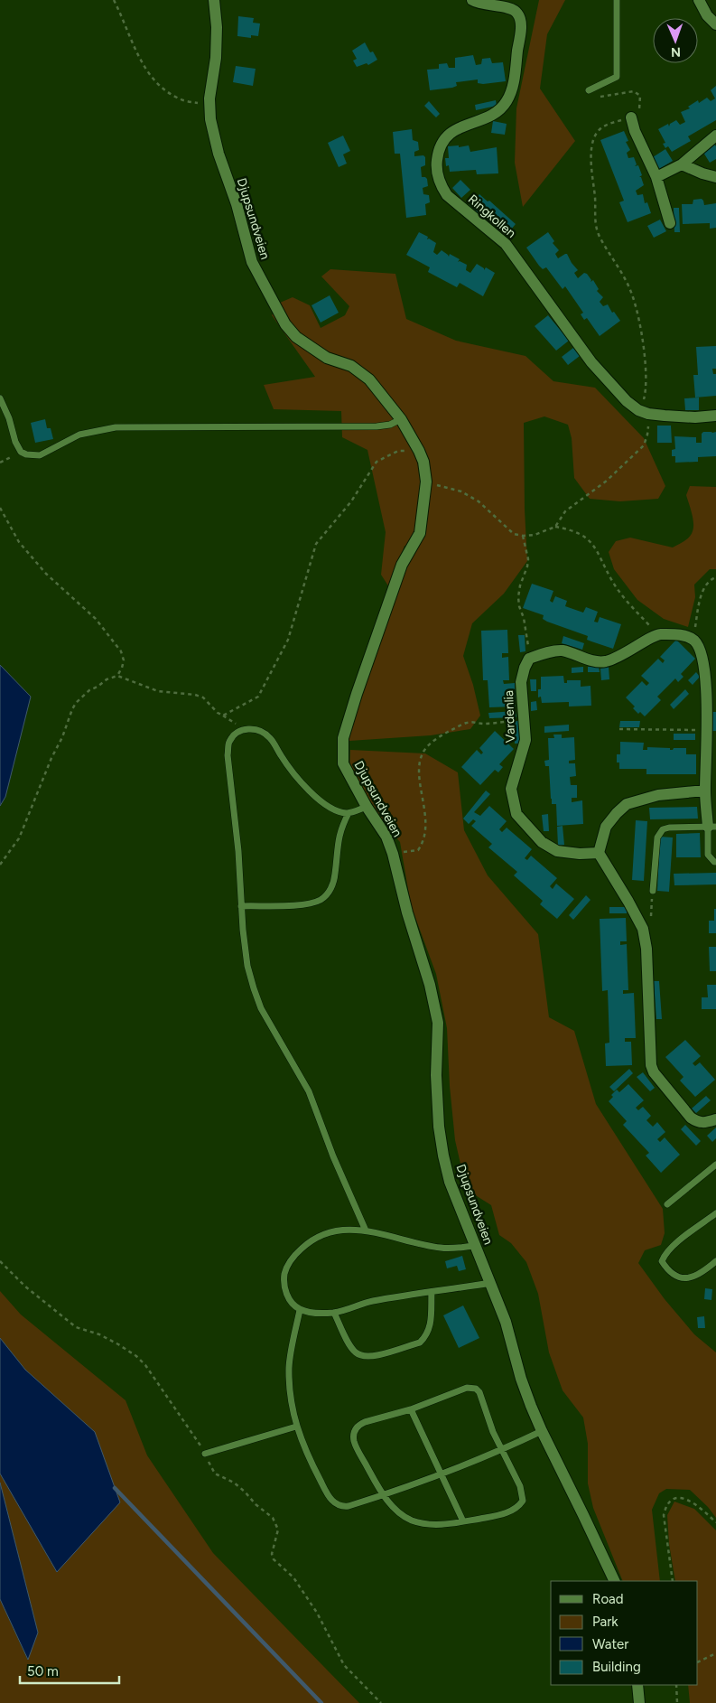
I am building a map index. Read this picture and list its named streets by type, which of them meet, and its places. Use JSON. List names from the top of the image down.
{
  "streets": {
    "street": ["Ringkollen", "Djupsundveien", "Vardenlia"]
  },
  "legend": [
    "Road",
    "Park",
    "Water",
    "Building"
  ],
  "scale_bar": "50 m",
  "north": "bottom"
}
